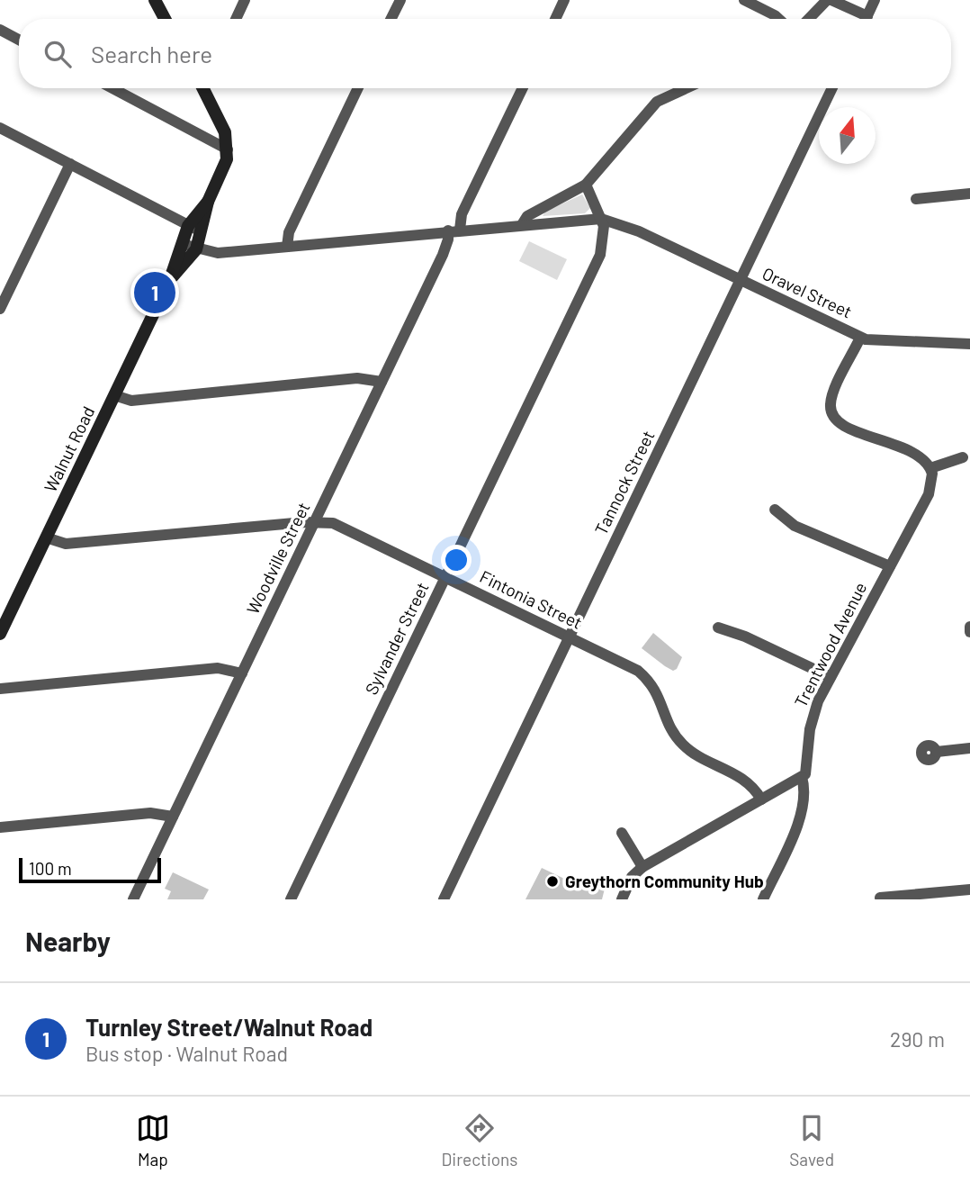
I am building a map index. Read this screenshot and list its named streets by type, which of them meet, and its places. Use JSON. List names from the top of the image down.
{
  "streets": {
    "street": [
      "Oravel Street",
      "Walnut Road",
      "Tannock Street",
      "Woodville Street",
      "Fintonia Street",
      "Sylvander Street",
      "Trentwood Avenue"
    ]
  },
  "crossings": [
    ["Oravel Street", "Tannock Street"],
    ["Oravel Street", "Sylvander Street"],
    ["Walnut Road", "Fintonia Street"],
    ["Tannock Street", "Fintonia Street"],
    ["Woodville Street", "Fintonia Street"],
    ["Fintonia Street", "Sylvander Street"]
  ],
  "places": ["Greythorn Community Hub"],
  "scale_bar": "100 m",
  "north": "top",
  "page": {
    "search": "Search here",
    "pins": "1",
    "scale": "100 m",
    "heading": "Nearby",
    "list": [
      {
        "mark": "1",
        "name": "Turnley Street/Walnut Road",
        "note": "Bus stop · Walnut Road",
        "value": "290 m"
      }
    ],
    "nav": ["Map", "Directions", "Saved"]
  }
}
